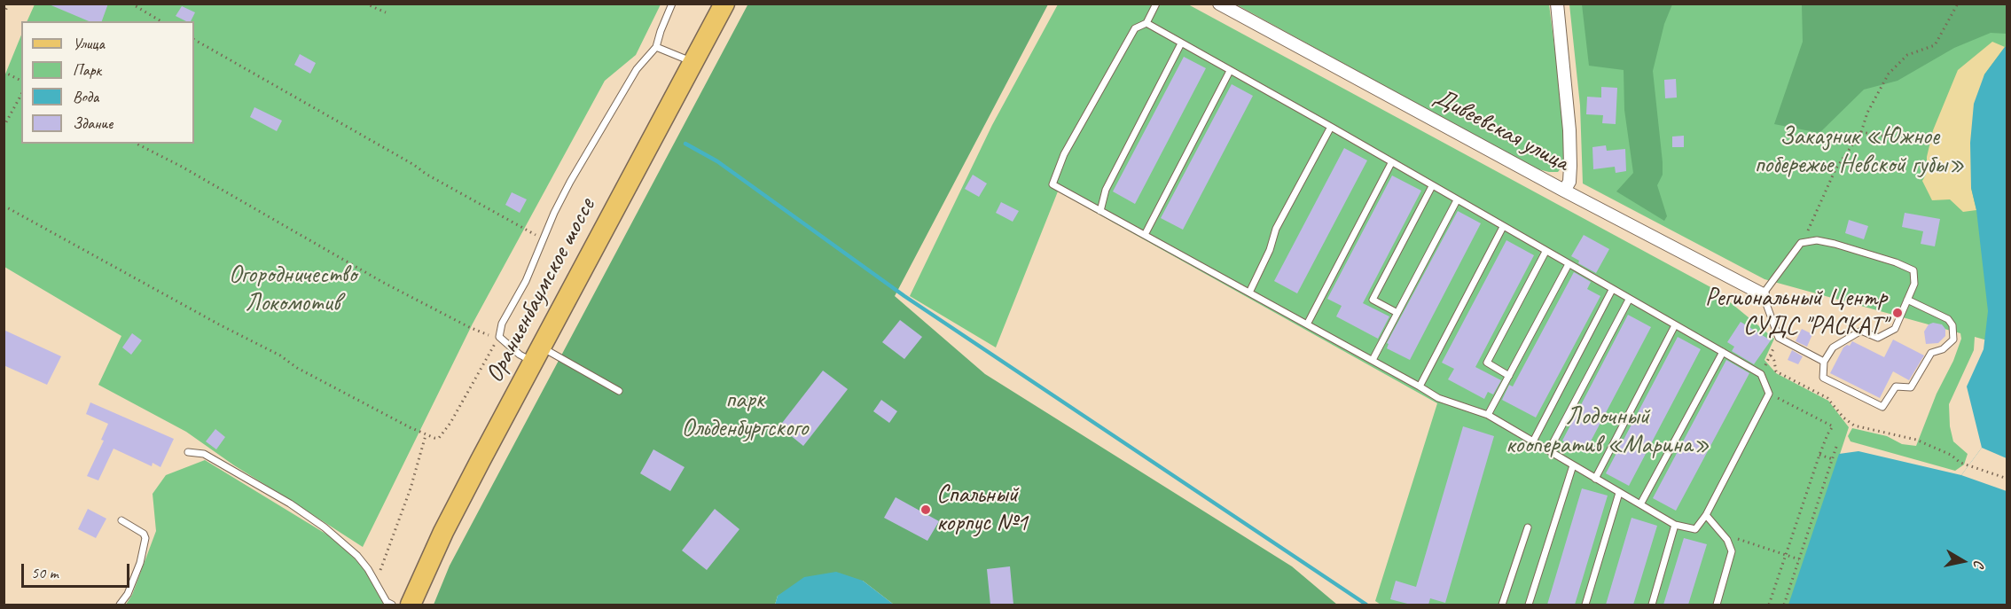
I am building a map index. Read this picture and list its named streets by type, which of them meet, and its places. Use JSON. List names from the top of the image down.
{
  "streets": {
    "main road": ["Ораниенбаумское шоссе"],
    "street": ["Дивеевская улица"]
  },
  "parks": [
    "Заказник «Южное побережье Невской губы»",
    "Огородничество Локомотив",
    "парк Ольденбургского",
    "Лодочный кооператив «Марина»"
  ],
  "places": ["Региональный Центр СУДС \"РАСКАТ\"", "Спальный корпус №1"],
  "legend": [
    "Улица",
    "Парк",
    "Вода",
    "Здание"
  ],
  "scale_bar": "50 m",
  "north": "right"
}
